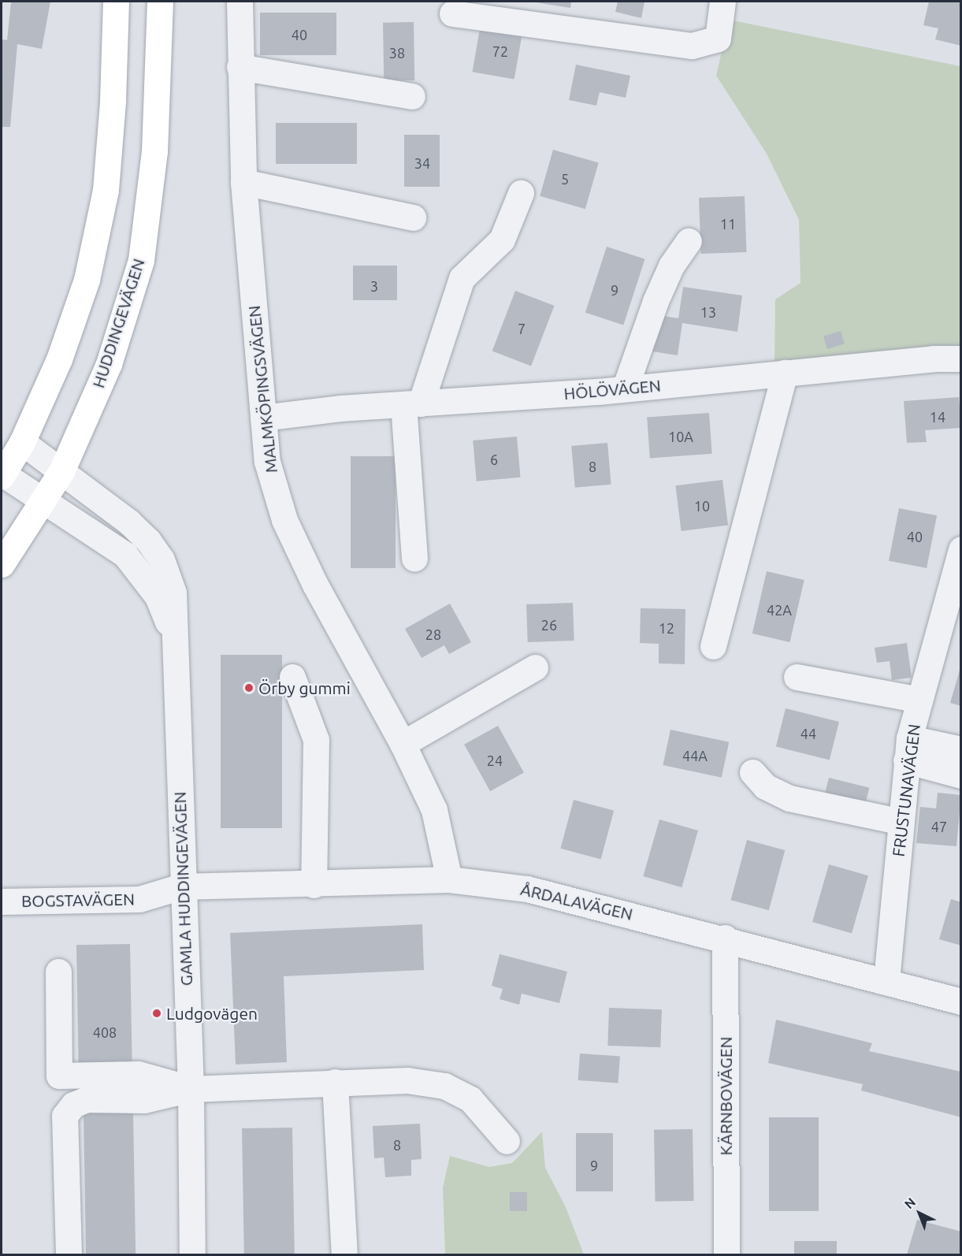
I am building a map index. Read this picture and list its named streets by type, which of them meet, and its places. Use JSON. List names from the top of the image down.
{
  "streets": {
    "main road": ["HUDDINGEVÄGEN"],
    "street": [
      "MALMKÖPINGSVÄGEN",
      "HÖLÖVÄGEN",
      "FRUSTUNAVÄGEN",
      "GAMLA HUDDINGEVÄGEN",
      "BOGSTAVÄGEN",
      "ÅRDALAVÄGEN",
      "KÄRNBOVÄGEN"
    ]
  },
  "crossings": [
    ["HUDDINGEVÄGEN", "GAMLA HUDDINGEVÄGEN"],
    ["MALMKÖPINGSVÄGEN", "HÖLÖVÄGEN"],
    ["MALMKÖPINGSVÄGEN", "ÅRDALAVÄGEN"],
    ["FRUSTUNAVÄGEN", "ÅRDALAVÄGEN"],
    ["GAMLA HUDDINGEVÄGEN", "BOGSTAVÄGEN"],
    ["GAMLA HUDDINGEVÄGEN", "ÅRDALAVÄGEN"],
    ["BOGSTAVÄGEN", "ÅRDALAVÄGEN"],
    ["ÅRDALAVÄGEN", "KÄRNBOVÄGEN"]
  ],
  "places": ["Örby gummi", "Ludgovägen"],
  "house_numbers": [
    "40",
    "72",
    "38",
    "34",
    "5",
    "11",
    "3",
    "9",
    "13",
    "7",
    "14",
    "10A",
    "6",
    "8",
    "10",
    "40",
    "42A",
    "26",
    "12",
    "28",
    "44",
    "44A",
    "24",
    "47",
    "408",
    "8",
    "9"
  ],
  "north": "top left"
}
